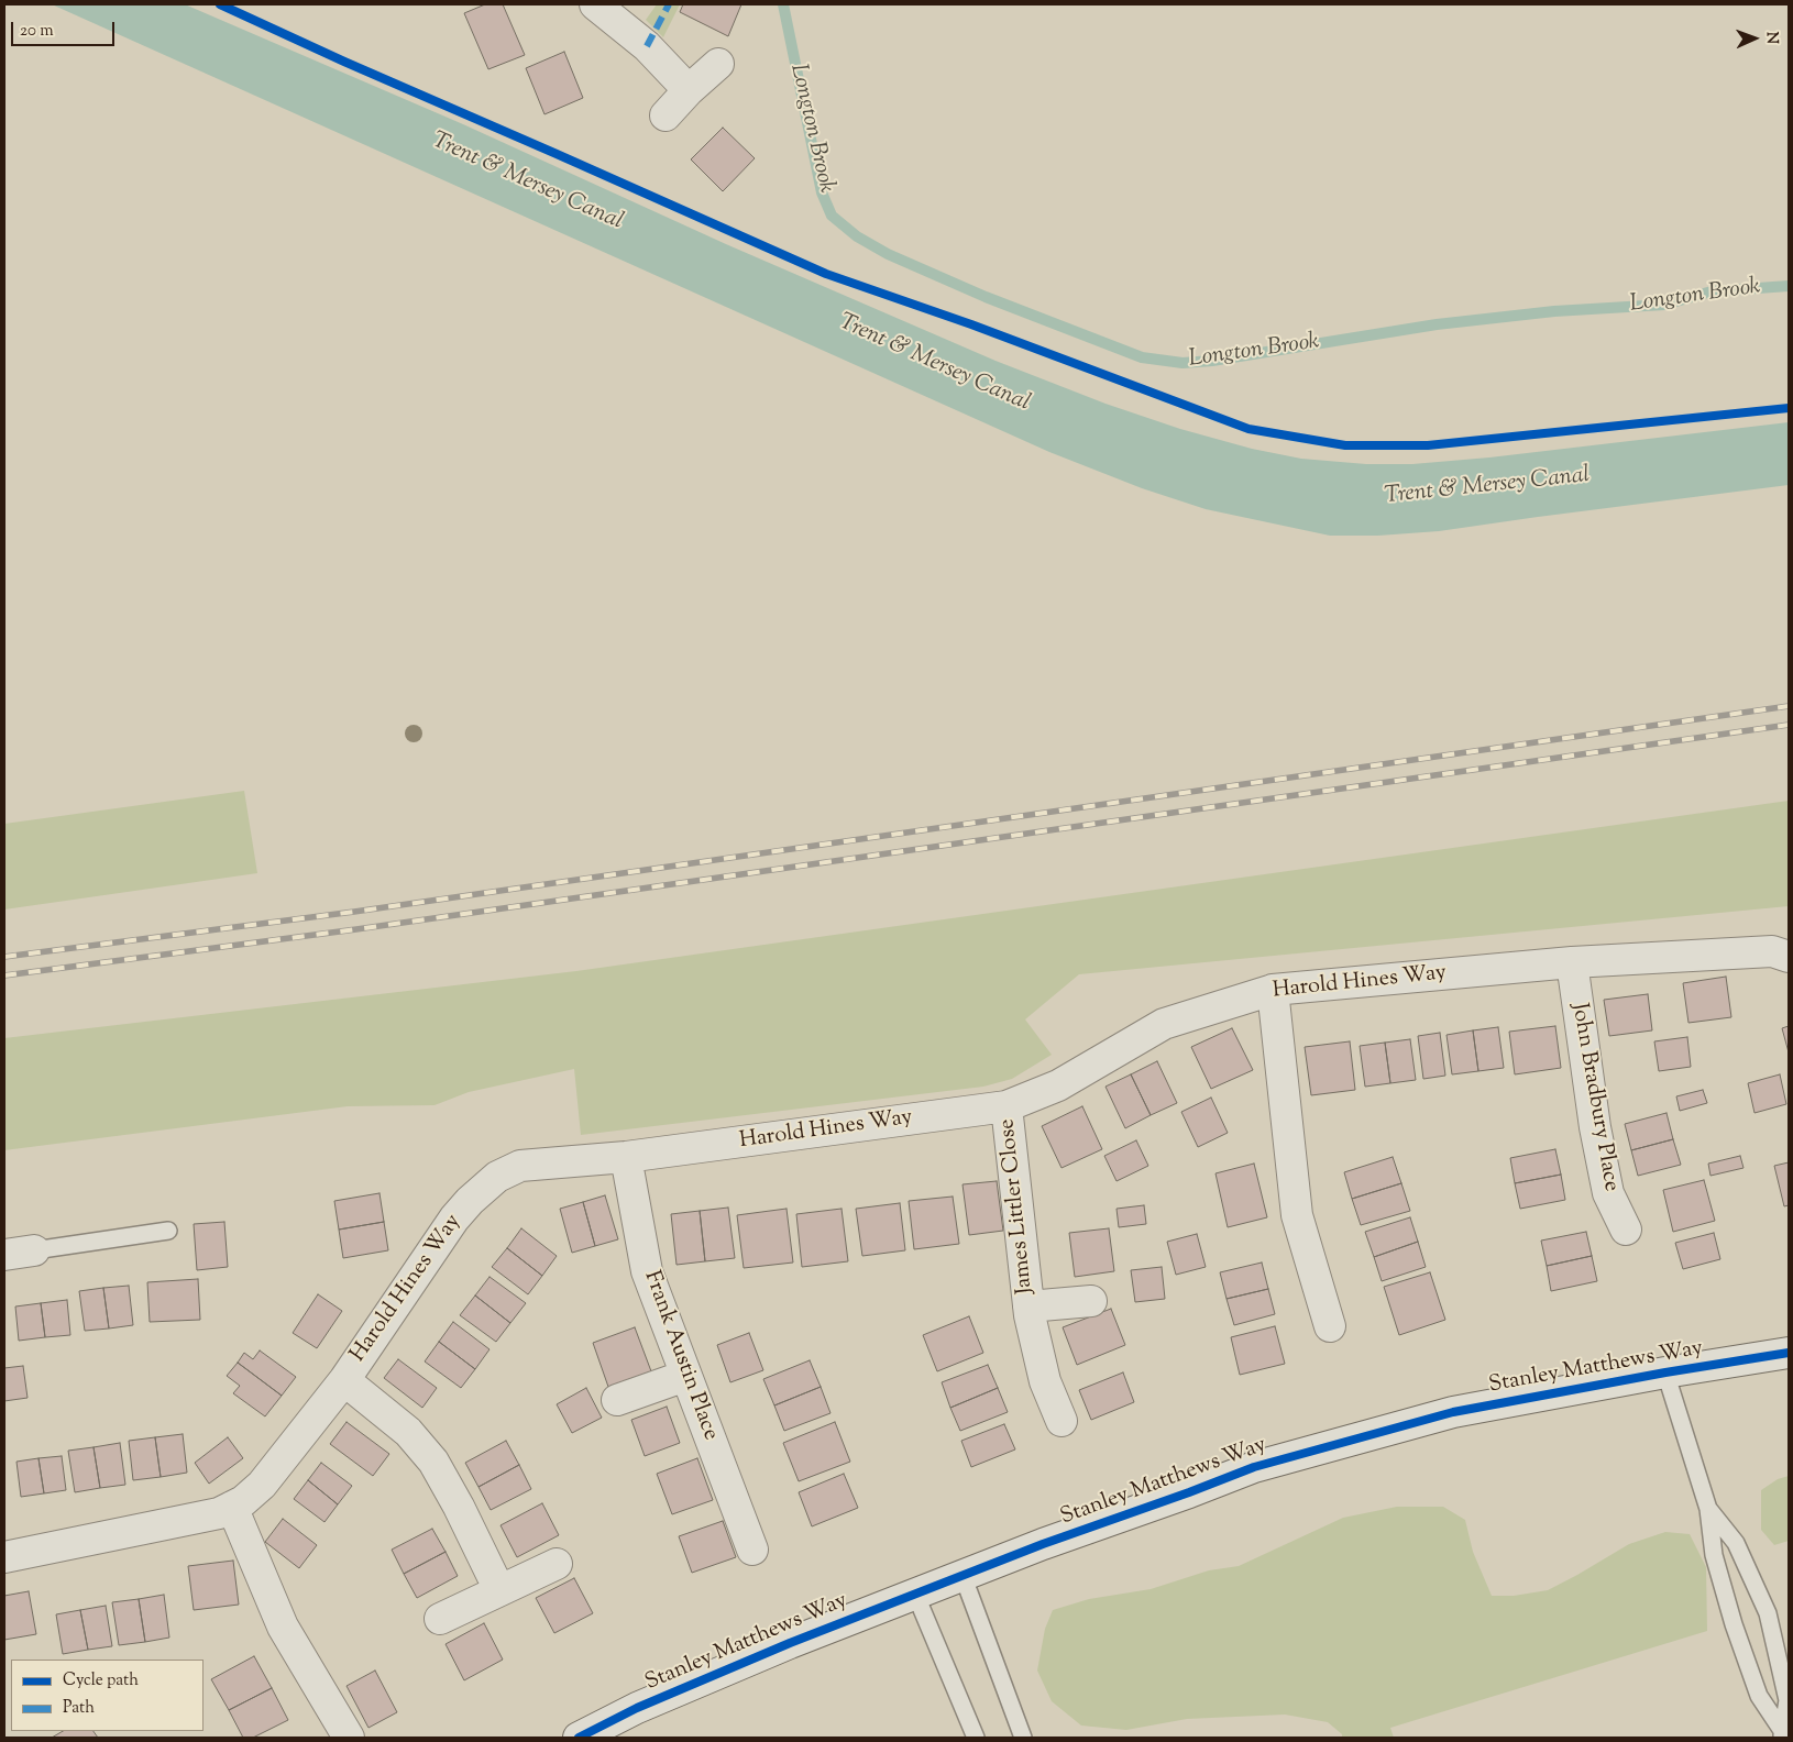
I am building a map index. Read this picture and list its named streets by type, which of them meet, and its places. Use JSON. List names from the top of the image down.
{
  "streets": {
    "street": [
      "Harold Hines Way",
      "John Bradbury Place",
      "James Littler Close",
      "Frank Austin Place",
      "Stanley Matthews Way"
    ]
  },
  "crossings": [
    ["Harold Hines Way", "John Bradbury Place"],
    ["Harold Hines Way", "James Littler Close"],
    ["Harold Hines Way", "Frank Austin Place"]
  ],
  "water": ["Longton Brook", "Trent & Mersey Canal"],
  "legend": ["Cycle path", "Path"],
  "scale_bar": "20 m",
  "north": "right"
}
